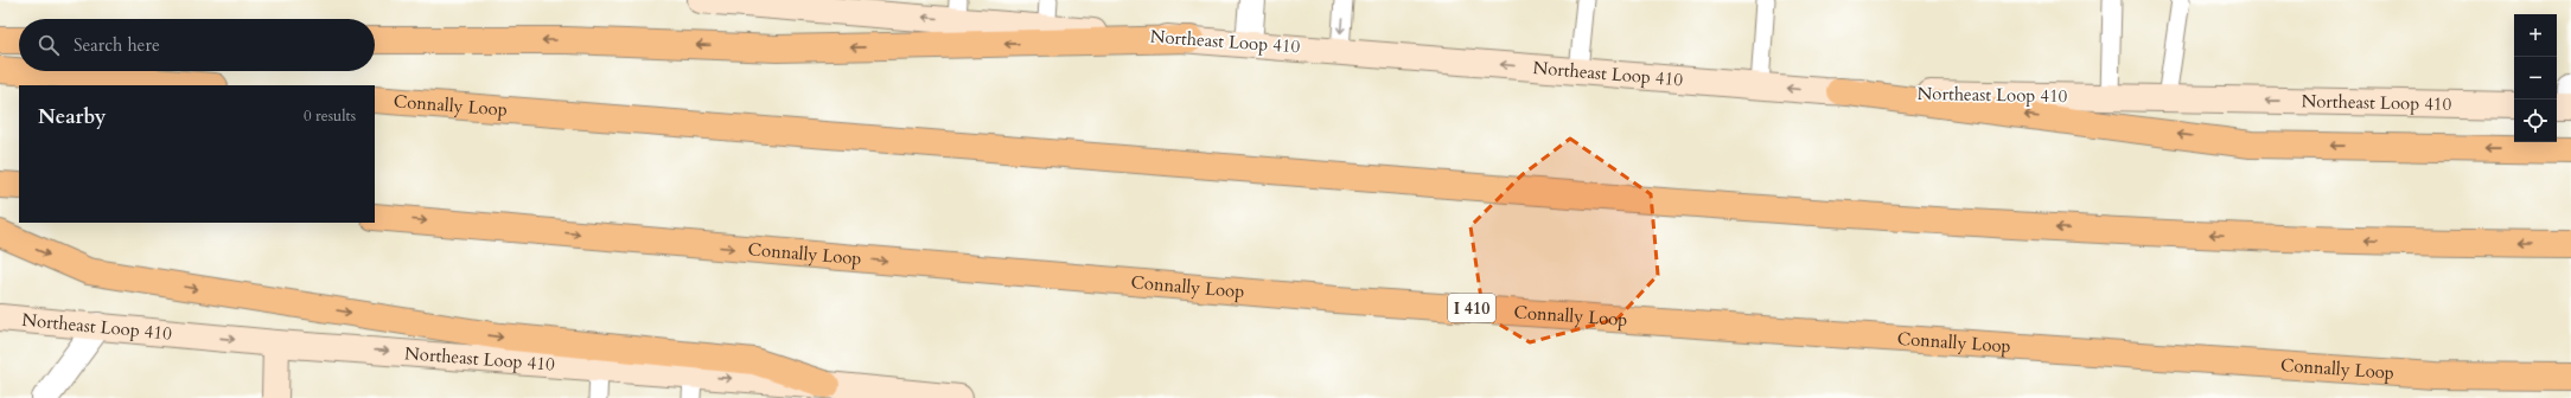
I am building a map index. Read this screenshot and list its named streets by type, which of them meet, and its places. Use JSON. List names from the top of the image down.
{
  "streets": {
    "highway": ["Connally Loop", "I 410"],
    "main road": ["Northeast Loop 410"]
  },
  "page": {
    "map_buttons": ["+", "−"],
    "search": "Search here",
    "heading": ["Nearby", "0 results"]
  }
}
